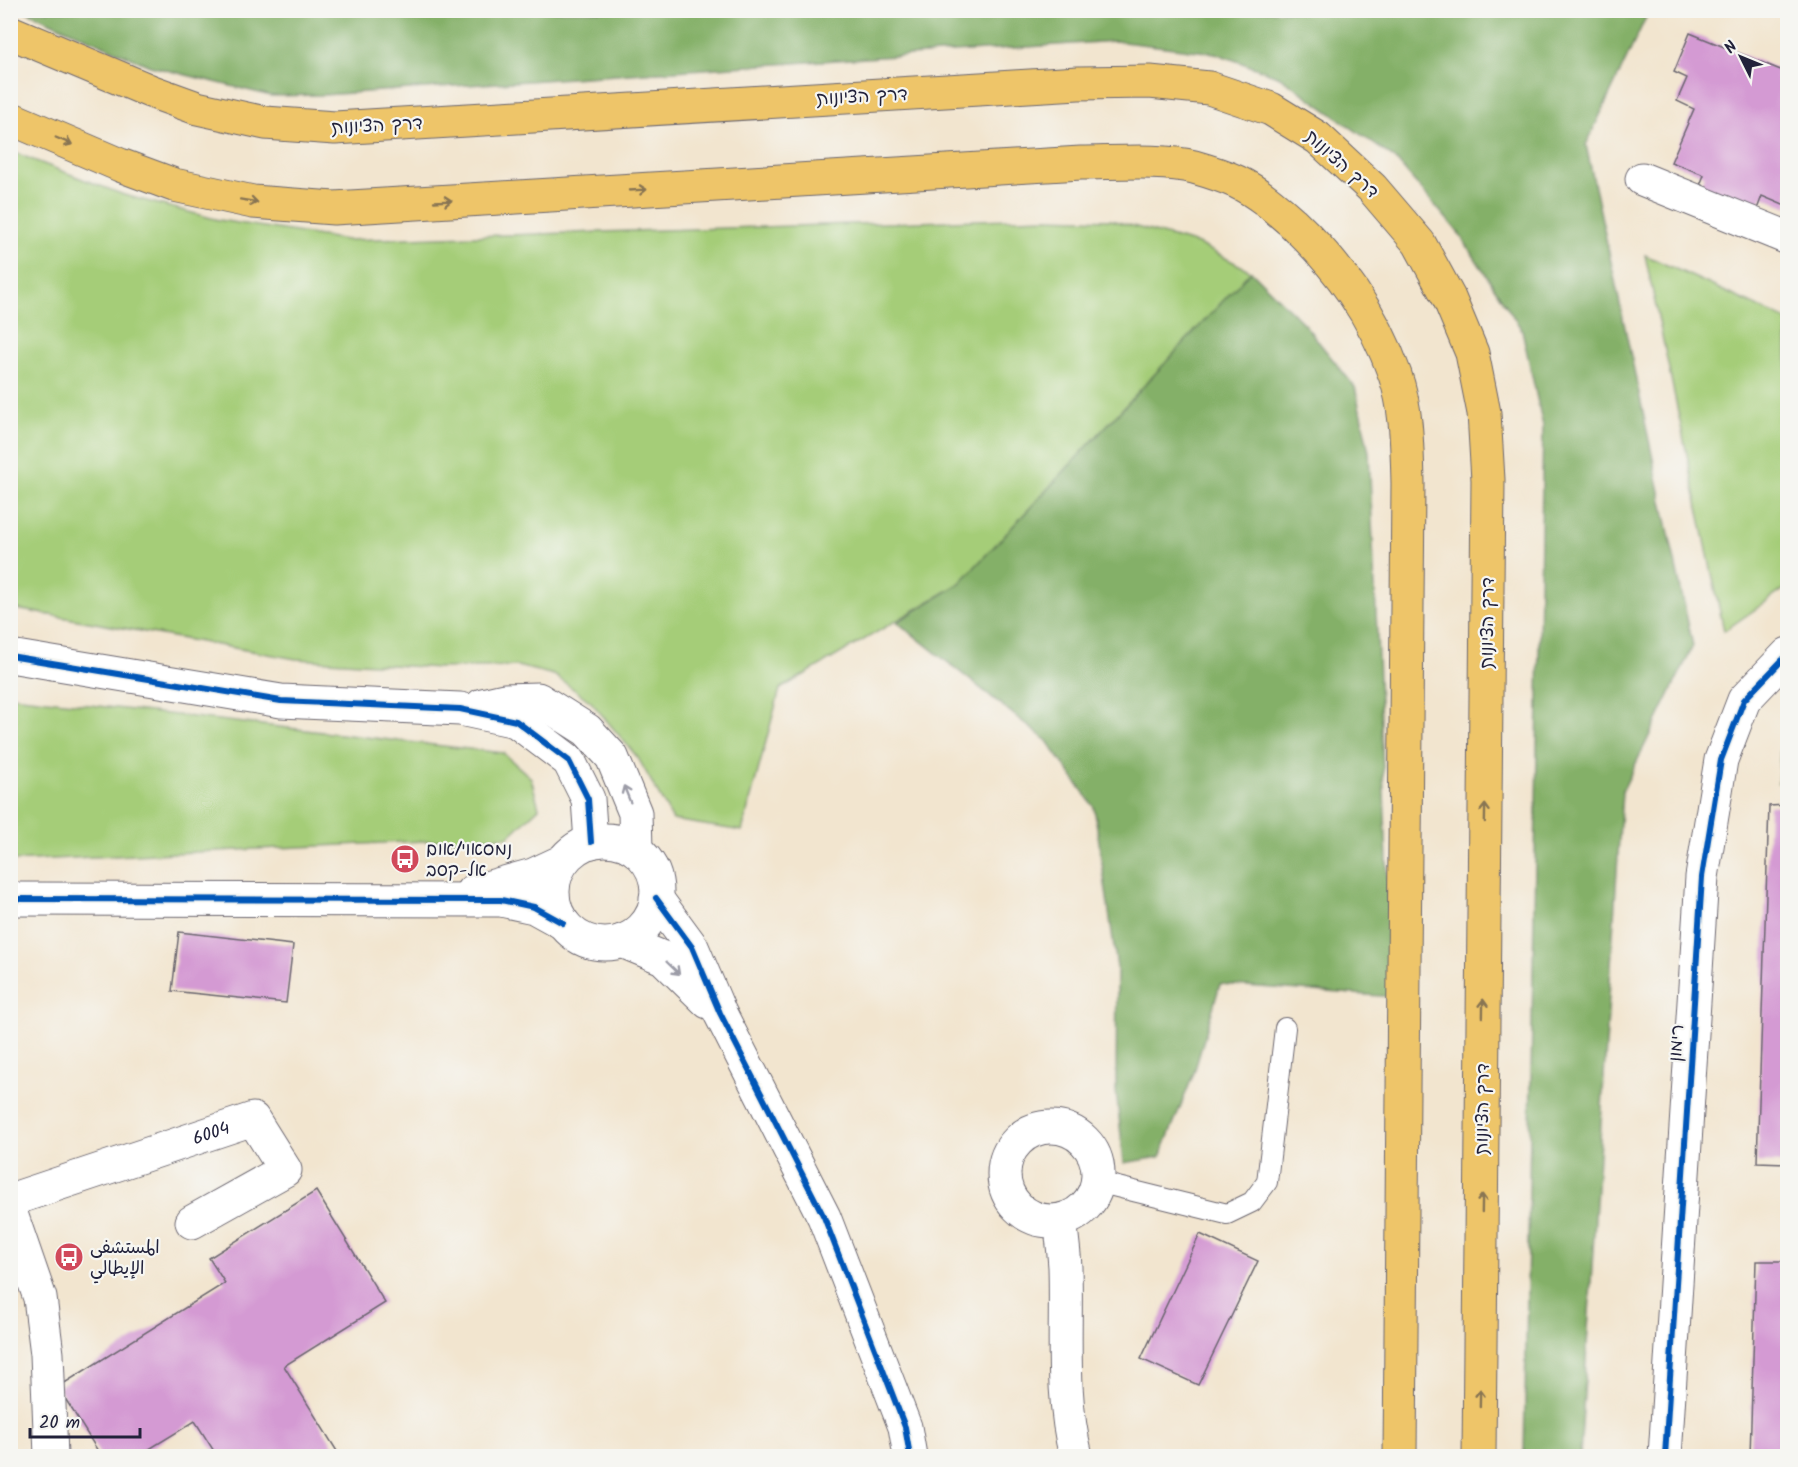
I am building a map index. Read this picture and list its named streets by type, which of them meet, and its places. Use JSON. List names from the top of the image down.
{
  "streets": {
    "highway": ["דרך הציונות"],
    "street": ["רימון", "6004"]
  },
  "places": {
    "bus stop": ["נמסאוי/אום אל-קסב", "المستشفى الإيطالي"]
  },
  "scale_bar": "20 m",
  "north": "top left"
}
